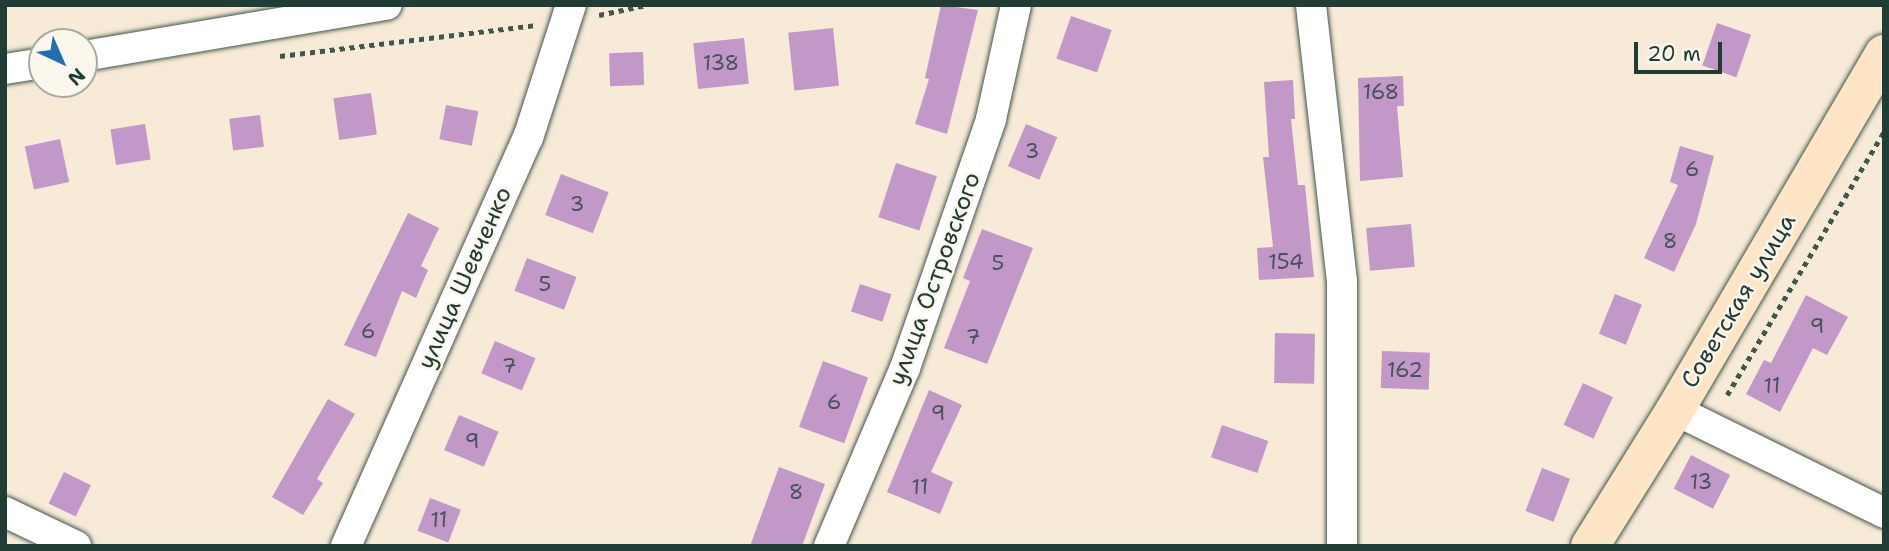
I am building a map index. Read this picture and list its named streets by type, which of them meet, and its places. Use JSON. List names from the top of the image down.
{
  "streets": {
    "main road": ["Советская улица"],
    "street": ["улица Шевченко", "улица Островского"]
  },
  "house_numbers": [
    "138",
    "168",
    "3",
    "6",
    "3",
    "8",
    "154",
    "5",
    "5",
    "9",
    "6",
    "7",
    "7",
    "162",
    "11",
    "6",
    "9",
    "9",
    "13",
    "11",
    "8",
    "11"
  ],
  "scale_bar": "20 m",
  "north": "bottom right"
}
